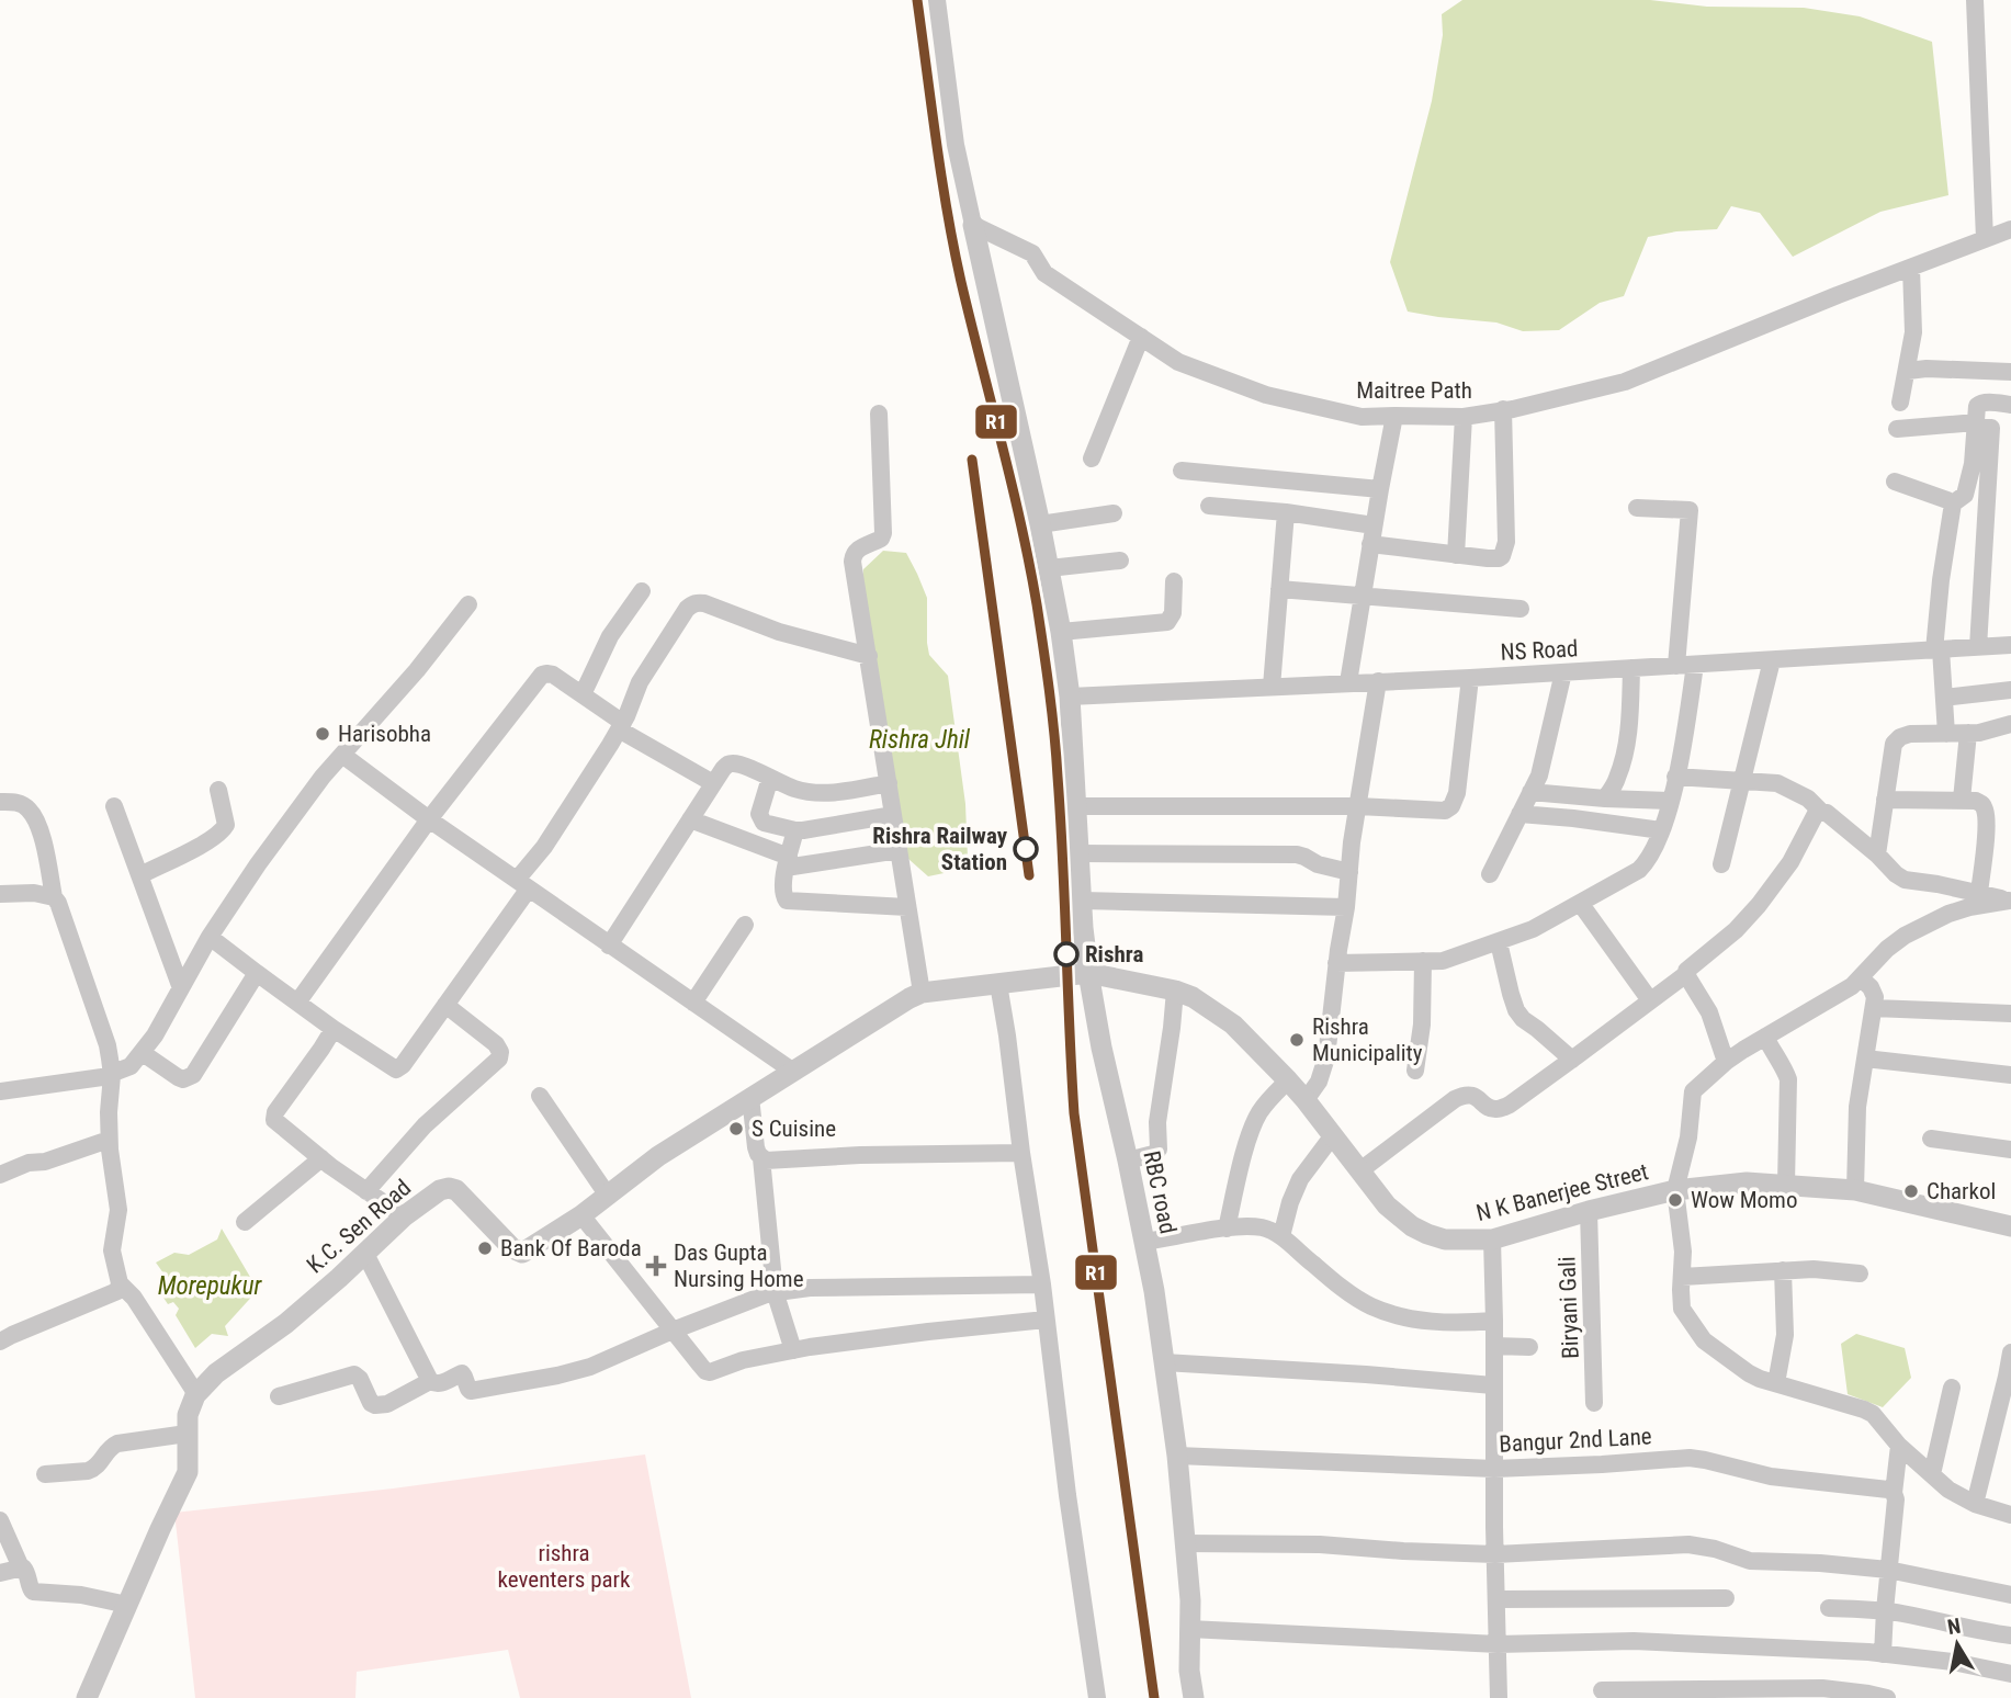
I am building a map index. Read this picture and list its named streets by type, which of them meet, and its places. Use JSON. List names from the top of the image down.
{
  "streets": {
    "street": [
      "Maitree Path",
      "NS Road",
      "RBC road",
      "N K Banerjee Street",
      "K.C. Sen Road",
      "Biryani Gali",
      "Bangur 2nd Lane"
    ]
  },
  "crossings": [
    ["Maitree Path", "RBC road"],
    ["NS Road", "RBC road"],
    ["RBC road", "N K Banerjee Street"],
    ["RBC road", "K.C. Sen Road"],
    ["RBC road", "Bangur 2nd Lane"],
    ["N K Banerjee Street", "K.C. Sen Road"],
    ["N K Banerjee Street", "Biryani Gali"]
  ],
  "water": ["Rishra Jhil", "Morepukur"],
  "parks": ["rishra keventers park"],
  "places": {
    "other": [
      "Harisobha",
      "Rishra Railway Station",
      "Rishra",
      "Rishra Municipality",
      "S Cuisine",
      "Charkol",
      "Wow Momo",
      "Bank Of Baroda"
    ],
    "health": ["Das Gupta Nursing Home"]
  },
  "lines": ["transit line R1"],
  "north": "top"
}
